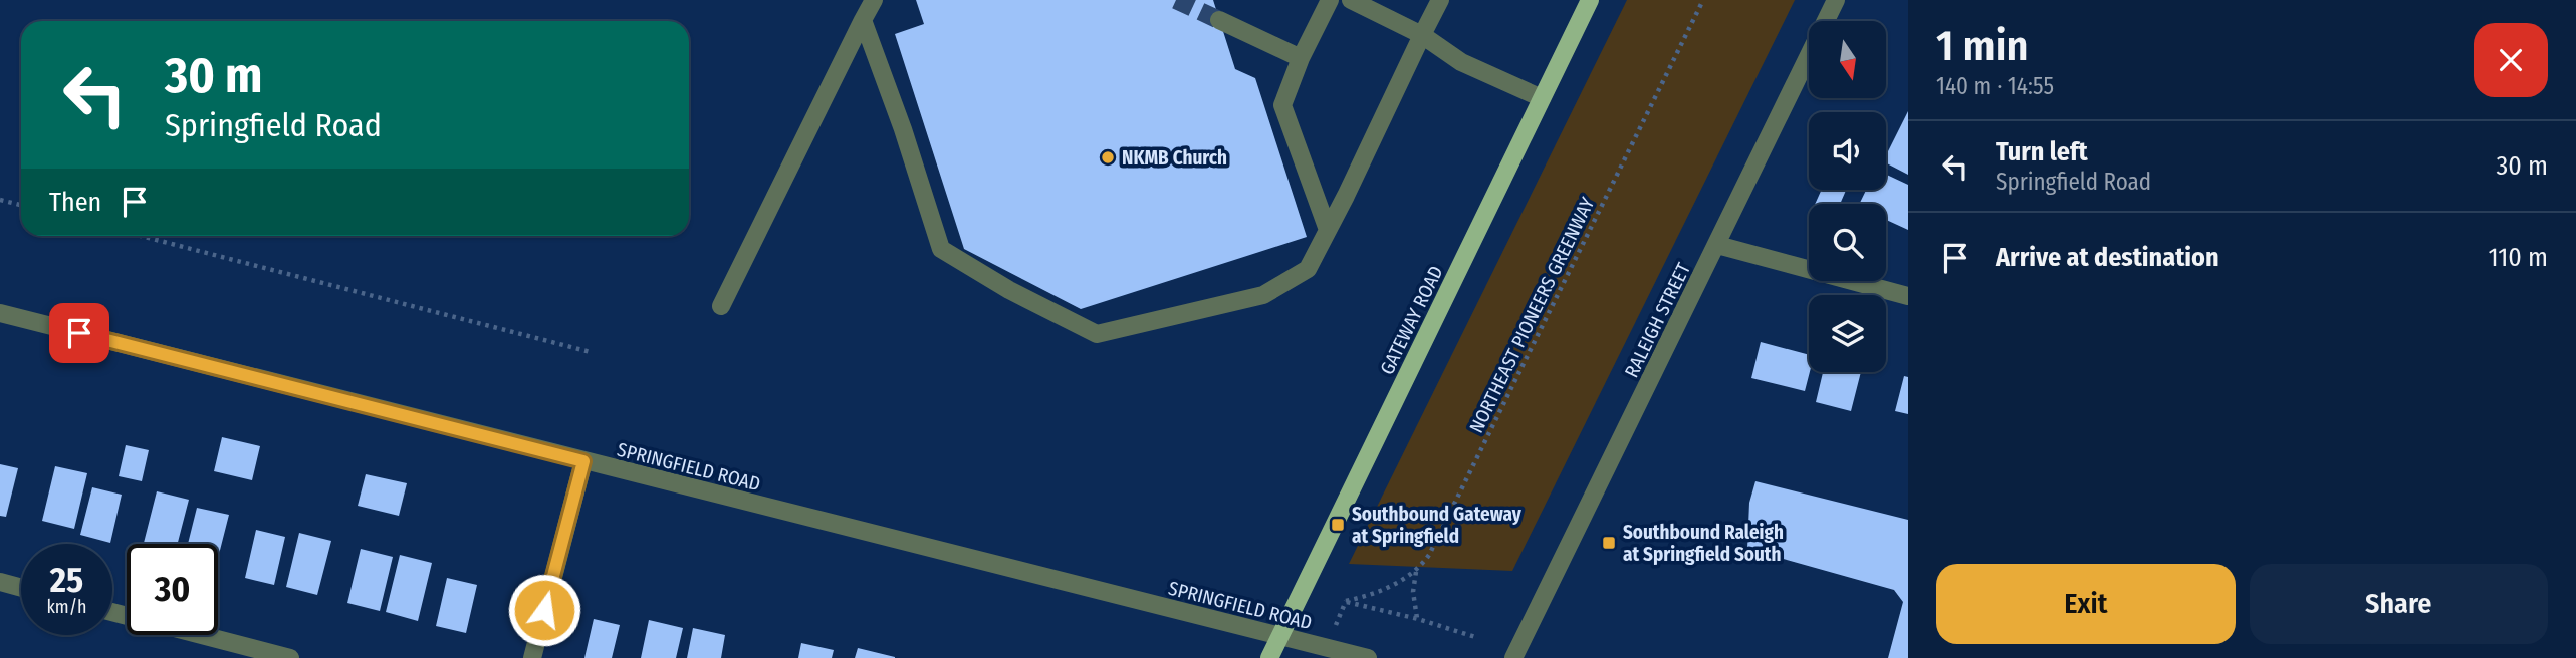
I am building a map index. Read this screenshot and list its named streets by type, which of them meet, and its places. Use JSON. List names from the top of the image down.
{
  "streets": {
    "main road": ["GATEWAY ROAD"],
    "street": ["RALEIGH STREET", "SPRINGFIELD ROAD"],
    "path": ["NORTHEAST PIONEERS GREENWAY"]
  },
  "crossings": [
    ["GATEWAY ROAD", "SPRINGFIELD ROAD"]
  ],
  "places": {
    "other": ["NKMB Church"],
    "transit": ["Southbound Gateway at Springfield", "Southbound Raleigh at Springfield South"]
  },
  "north": "bottom",
  "page": {
    "heading": ["1 min", "140 m · 14:55"],
    "turn": ["30 m", "Springfield Road"],
    "list": [
      {
        "name": "Turn left",
        "note": "Springfield Road",
        "value": "30 m"
      },
      {
        "name": "Arrive at destination",
        "value": "110 m"
      }
    ],
    "then": "Then",
    "speed": "25 km/h",
    "limit": "30",
    "buttons": ["Exit", "Share"]
  }
}
